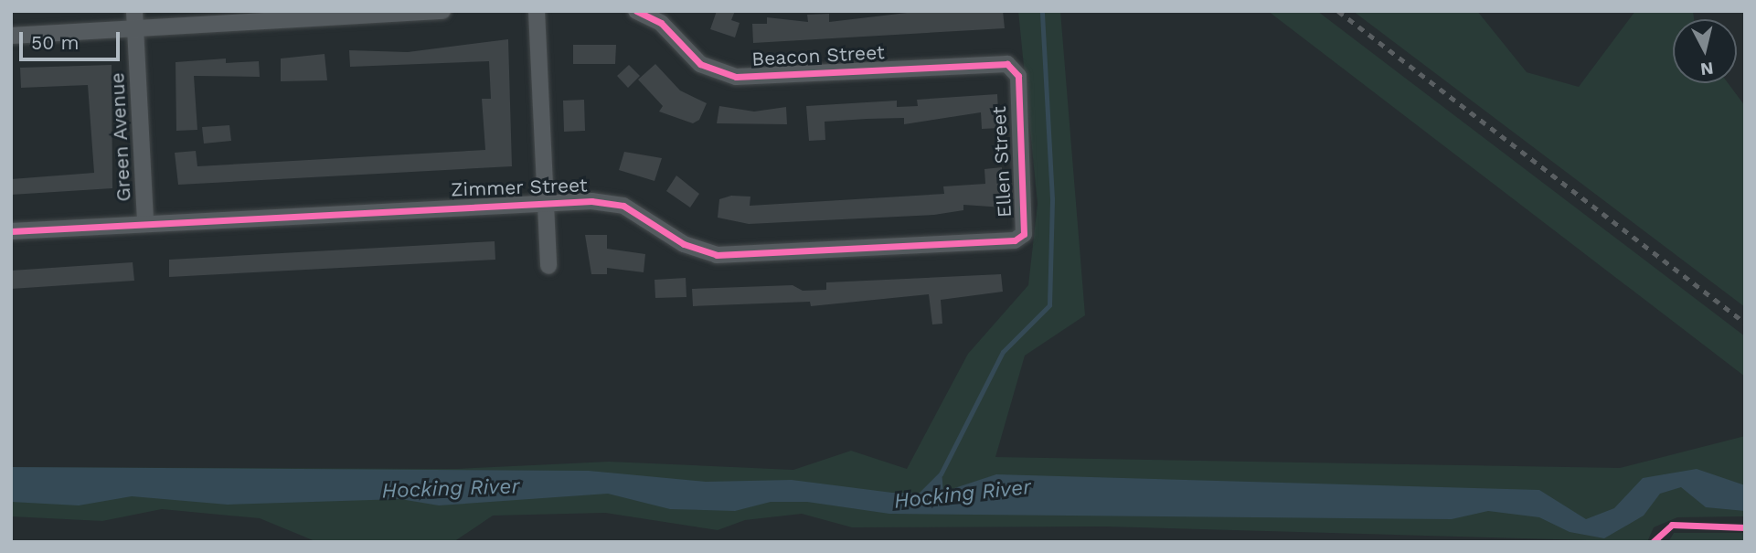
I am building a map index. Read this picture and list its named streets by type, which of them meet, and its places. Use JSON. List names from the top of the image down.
{
  "streets": {
    "street": [
      "Beacon Street",
      "Green Avenue",
      "Ellen Street",
      "Zimmer Street"
    ]
  },
  "crossings": [
    ["Beacon Street", "Ellen Street"],
    ["Green Avenue", "Zimmer Street"],
    ["Ellen Street", "Zimmer Street"]
  ],
  "water": ["Hocking River"],
  "scale_bar": "50 m",
  "north": "bottom"
}
